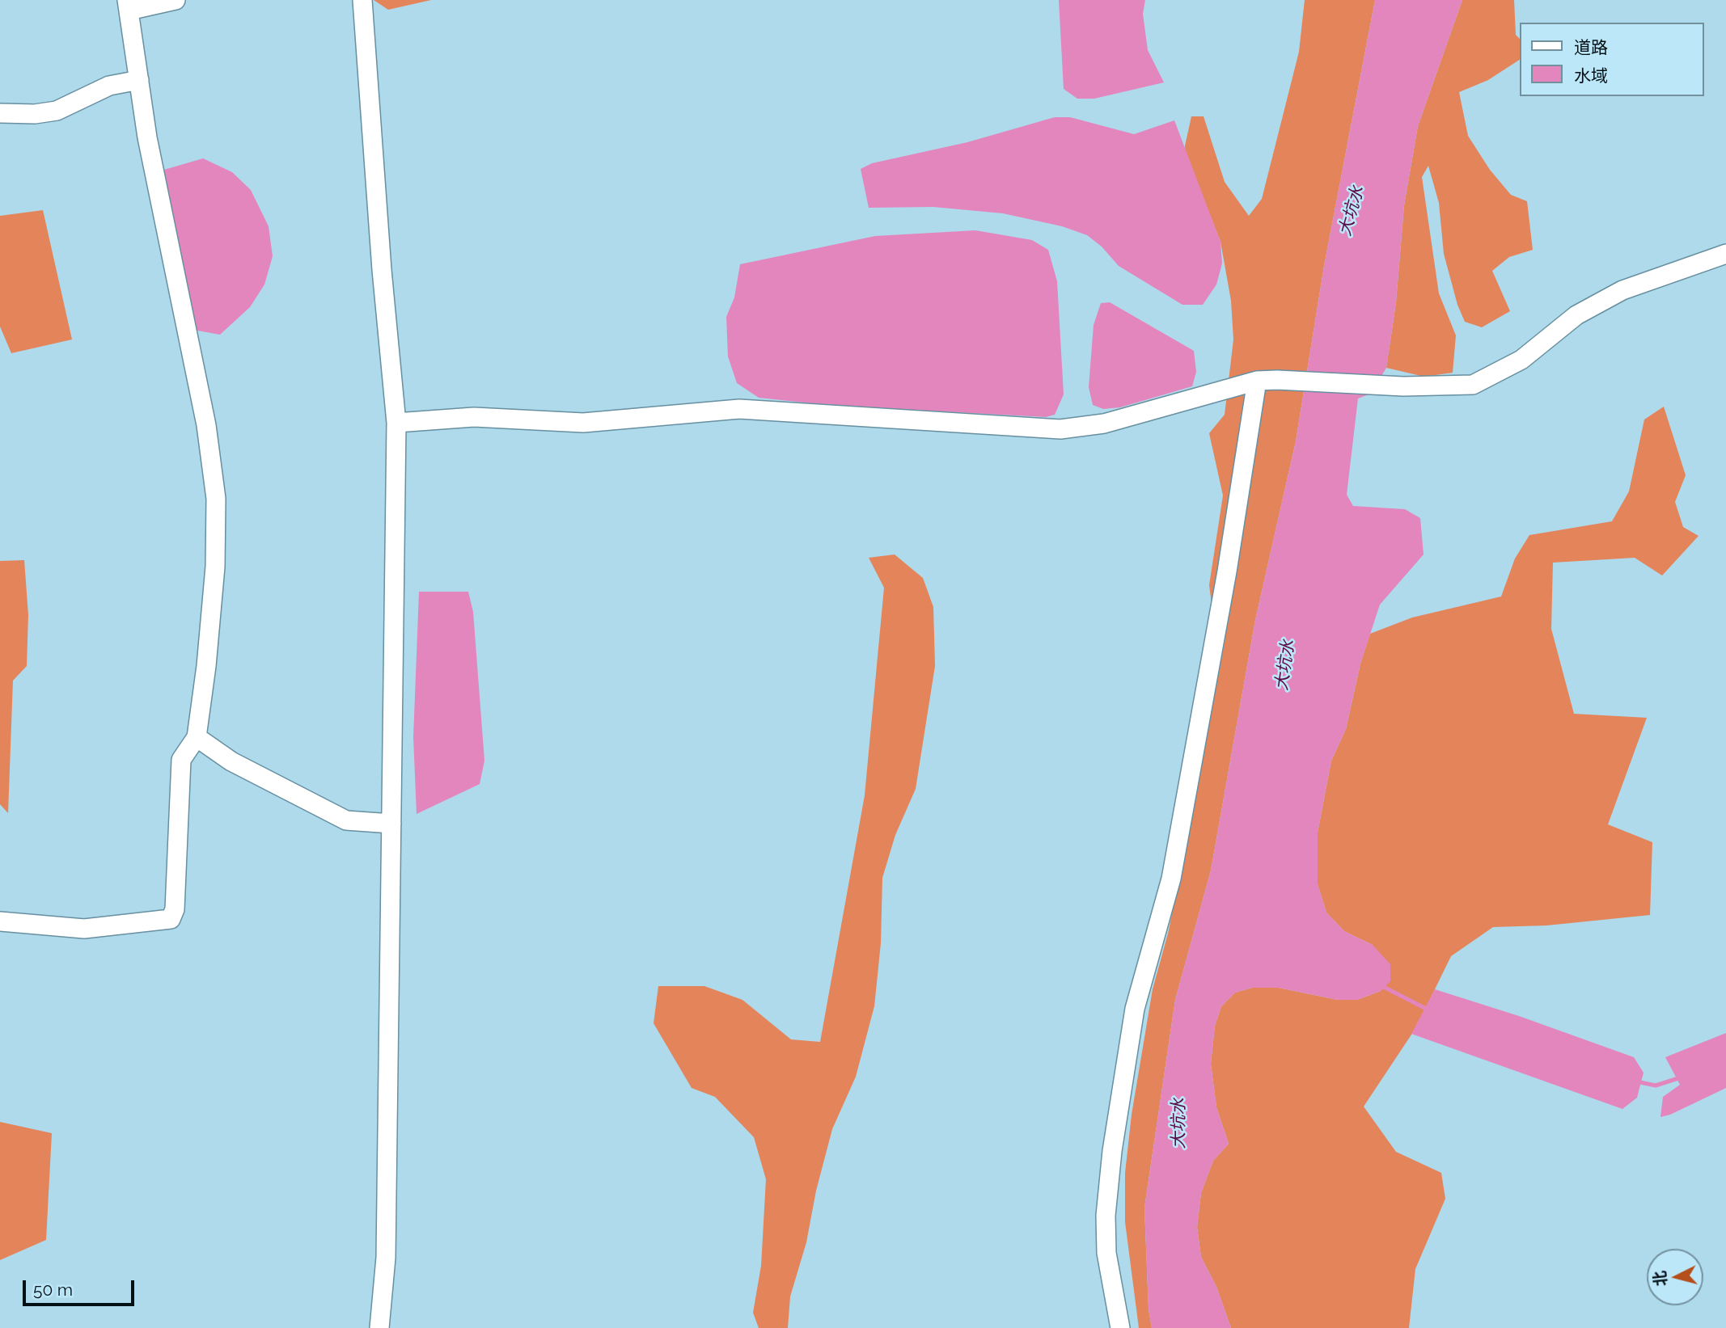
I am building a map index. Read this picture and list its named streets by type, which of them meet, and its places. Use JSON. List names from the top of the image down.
{
  "water": ["大坑水"],
  "legend": ["道路", "水域"],
  "scale_bar": "50 m",
  "north": "left"
}
